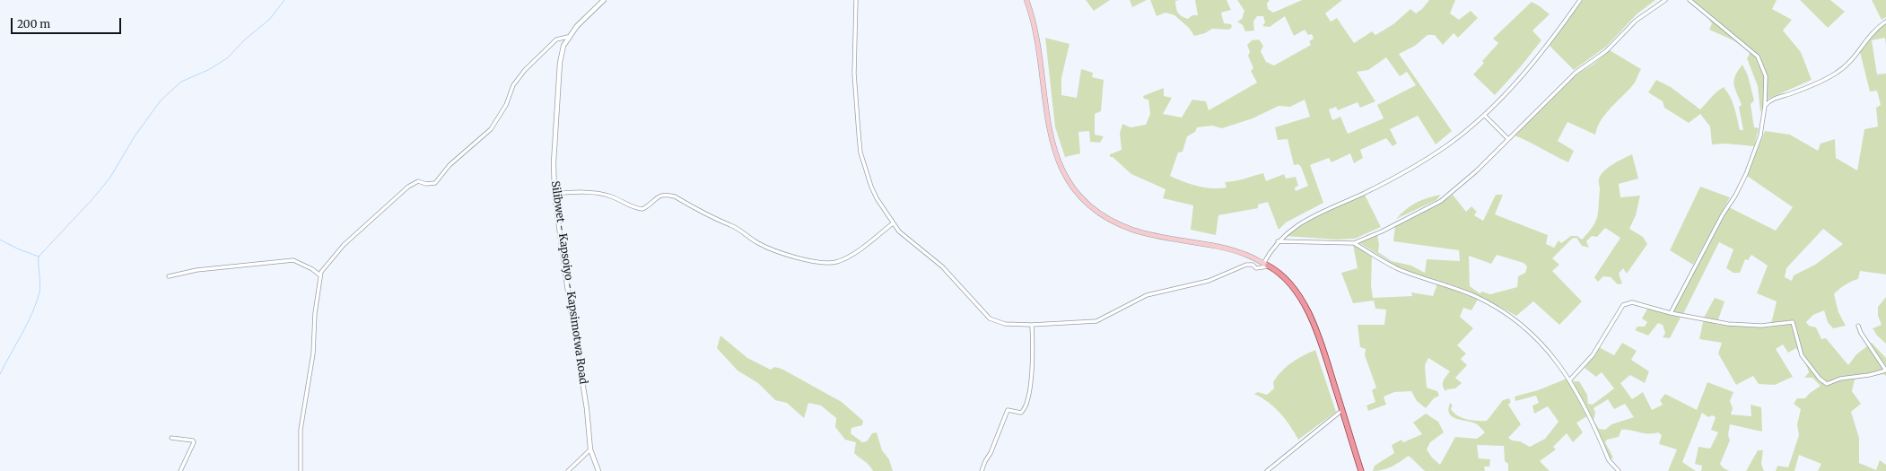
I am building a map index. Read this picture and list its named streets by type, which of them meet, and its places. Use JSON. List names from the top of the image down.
{
  "streets": {
    "street": ["Silibwet - Kapsoiyo - Kapsimotwa Road"]
  },
  "scale_bar": "200 m"
}
